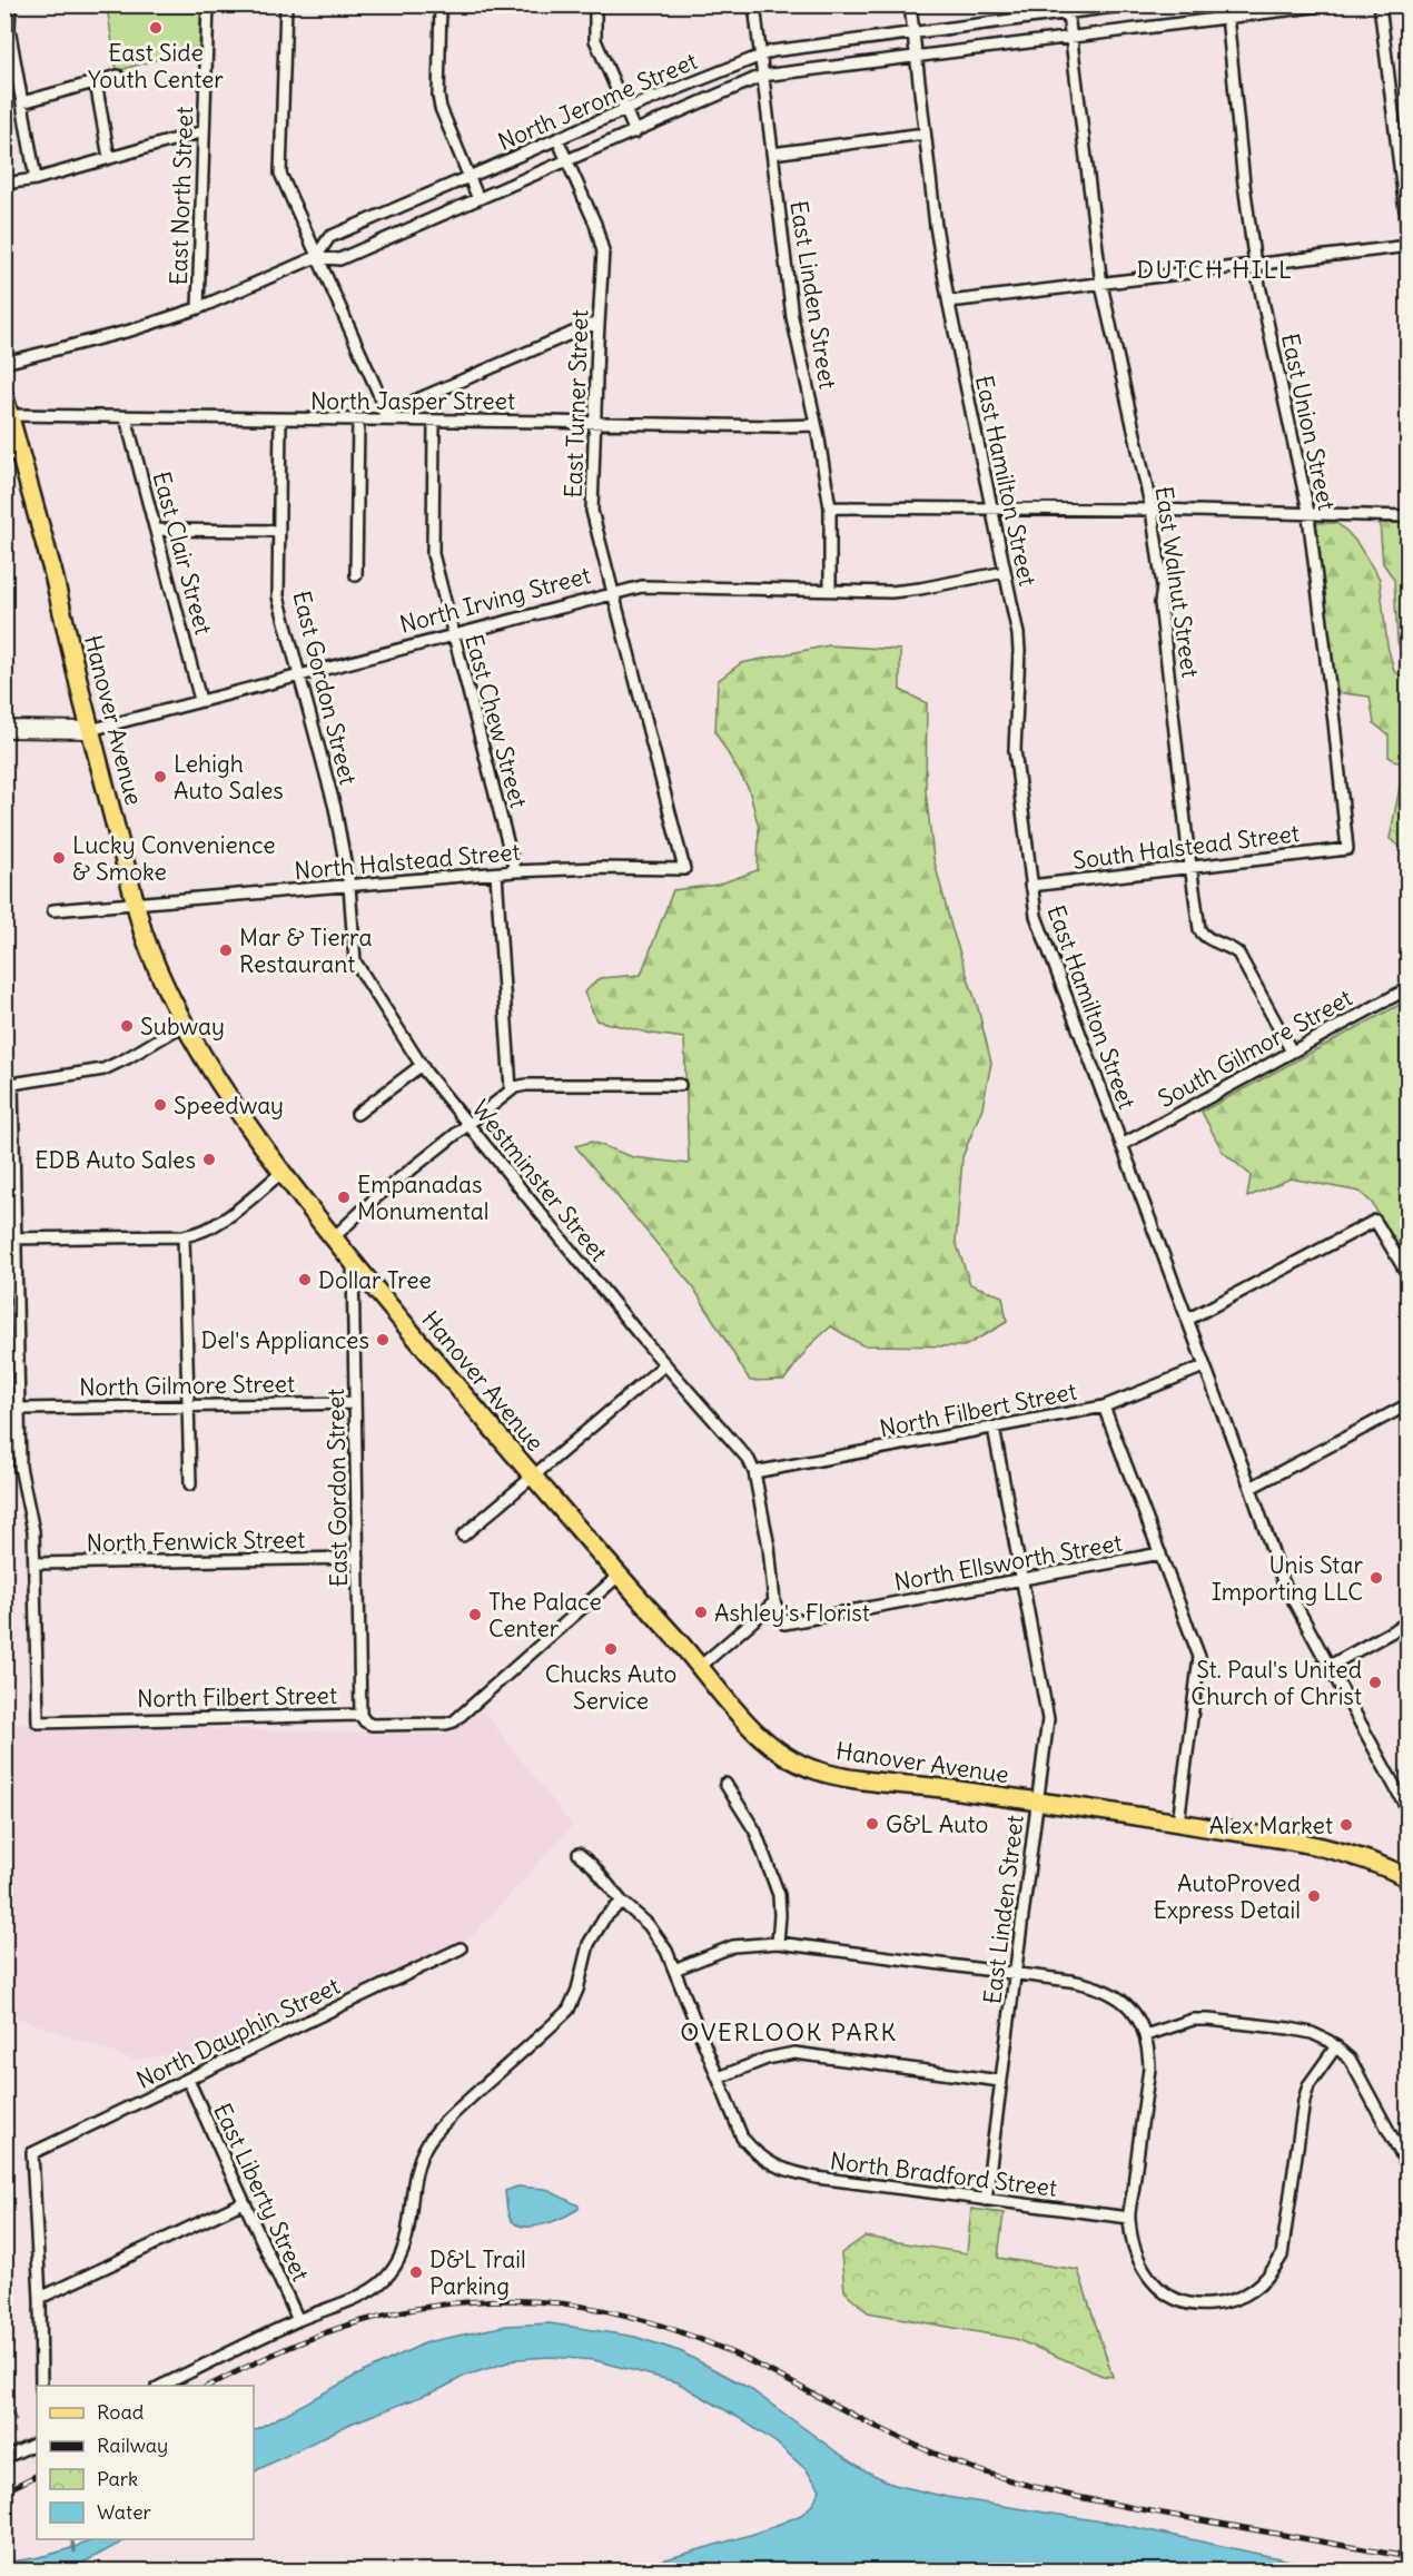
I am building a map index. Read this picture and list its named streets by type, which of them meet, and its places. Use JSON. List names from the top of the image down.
{
  "streets": {
    "main road": ["North Irving Street", "Hanover Avenue"],
    "street": [
      "North Jerome Street",
      "East North Street",
      "East Linden Street",
      "North Jasper Street",
      "East Turner Street",
      "East Union Street",
      "East Hamilton Street",
      "East Clair Street",
      "East Walnut Street",
      "East Gordon Street",
      "East Chew Street",
      "South Halstead Street",
      "North Halstead Street",
      "South Gilmore Street",
      "Westminster Street",
      "North Gilmore Street",
      "North Filbert Street",
      "North Fenwick Street",
      "North Ellsworth Street",
      "North Dauphin Street",
      "North Bradford Street",
      "East Liberty Street"
    ]
  },
  "crossings": [
    ["North Jerome Street", "East North Street"],
    ["North Jerome Street", "East Linden Street"],
    ["North Jerome Street", "East Turner Street"],
    ["North Jerome Street", "East Union Street"],
    ["North Jerome Street", "East Hamilton Street"],
    ["North Jerome Street", "East Walnut Street"],
    ["East Linden Street", "North Jasper Street"],
    ["East Linden Street", "North Irving Street"],
    ["East Linden Street", "Hanover Avenue"],
    ["East Linden Street", "North Filbert Street"],
    ["East Linden Street", "North Ellsworth Street"],
    ["East Linden Street", "North Bradford Street"],
    ["North Jasper Street", "East Turner Street"],
    ["North Jasper Street", "East Clair Street"],
    ["North Jasper Street", "East Gordon Street"],
    ["North Jasper Street", "Hanover Avenue"],
    ["North Jasper Street", "East Chew Street"],
    ["East Turner Street", "North Irving Street"],
    ["East Turner Street", "North Halstead Street"],
    ["East Union Street", "South Halstead Street"],
    ["East Hamilton Street", "North Irving Street"],
    ["East Hamilton Street", "South Halstead Street"],
    ["East Hamilton Street", "South Gilmore Street"],
    ["East Hamilton Street", "North Filbert Street"],
    ["East Clair Street", "North Irving Street"],
    ["East Walnut Street", "South Halstead Street"],
    ["East Walnut Street", "South Gilmore Street"],
    ["North Irving Street", "East Gordon Street"],
    ["North Irving Street", "Hanover Avenue"],
    ["North Irving Street", "East Chew Street"],
    ["East Gordon Street", "Hanover Avenue"],
    ["East Gordon Street", "North Halstead Street"],
    ["East Gordon Street", "Westminster Street"],
    ["East Gordon Street", "North Gilmore Street"],
    ["East Gordon Street", "North Filbert Street"],
    ["East Gordon Street", "North Fenwick Street"],
    ["Hanover Avenue", "North Halstead Street"],
    ["Hanover Avenue", "North Filbert Street"],
    ["East Chew Street", "North Halstead Street"],
    ["North Halstead Street", "Westminster Street"],
    ["Westminster Street", "North Filbert Street"],
    ["North Filbert Street", "North Fenwick Street"],
    ["North Dauphin Street", "East Liberty Street"]
  ],
  "districts": ["DUTCH HILL", "OVERLOOK PARK"],
  "places": [
    "East Side Youth Center",
    "Lehigh Auto Sales",
    "Lucky Convenience & Smoke",
    "Mar & Tierra Restaurant",
    "Subway",
    "Speedway",
    "EDB Auto Sales",
    "Empanadas Monumental",
    "Dollar Tree",
    "Del's Appliances",
    "Unis Star Importing LLC",
    "Ashley's Florist",
    "The Palace Center",
    "Chucks Auto Service",
    "St. Paul's United Church of Christ",
    "G&L Auto",
    "Alex Market",
    "AutoProved Express Detail",
    "D&L Trail Parking"
  ],
  "legend": [
    "Road",
    "Railway",
    "Park",
    "Water"
  ]
}
